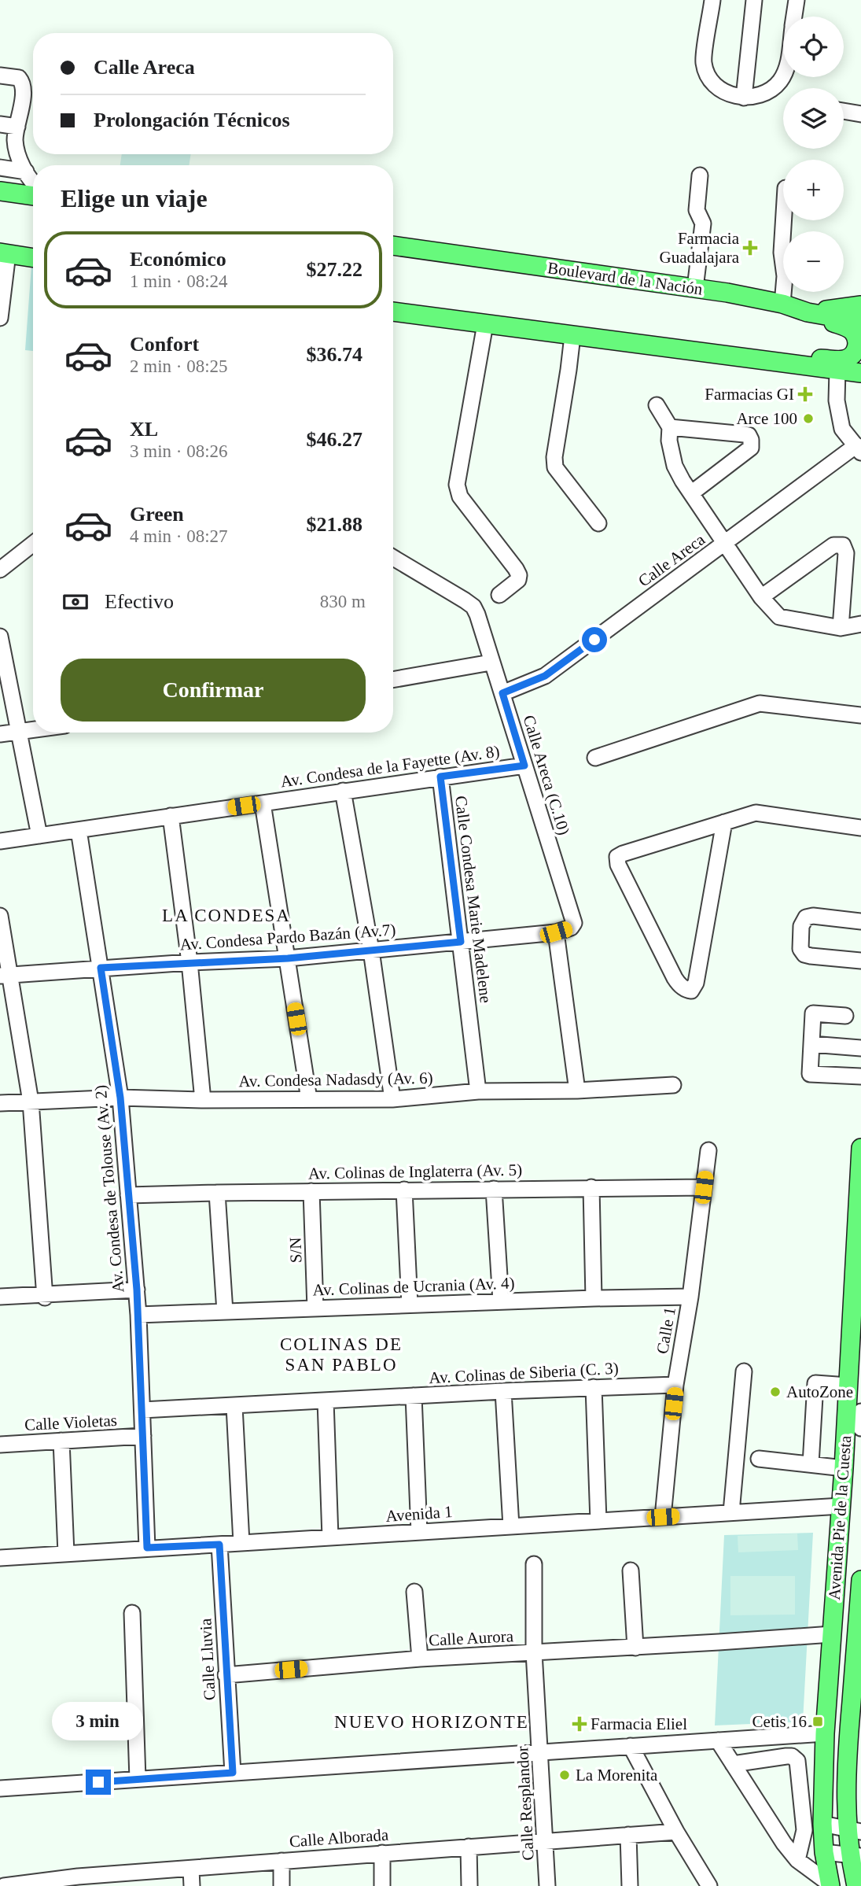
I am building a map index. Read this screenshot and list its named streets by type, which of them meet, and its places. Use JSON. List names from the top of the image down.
{
  "streets": {
    "main road": ["Boulevard de la Nación", "Avenida Pie de la Cuesta"],
    "street": [
      "Calle Areca",
      "Av. Condesa de la Fayette (Av. 8)",
      "Calle Areca (C.10)",
      "Calle Condesa Marie Madelene",
      "Av. Condesa Pardo Bazán (Av.7)",
      "Av. Condesa Nadasdy (Av. 6)",
      "Av. Colinas de Inglaterra (Av. 5)",
      "Av. Condesa de Tolouse (Av. 2)",
      "S/N",
      "Av. Colinas de Ucrania (Av. 4)",
      "Calle 1",
      "Av. Colinas de Siberia (C. 3)",
      "Calle Violetas",
      "Avenida 1",
      "Calle Aurora",
      "Calle Lluvia",
      "Calle Resplandor",
      "Calle Alborada"
    ]
  },
  "crossings": [
    ["Calle Areca", "Calle Areca (C.10)"],
    ["Av. Condesa de la Fayette (Av. 8)", "Calle Areca (C.10)"],
    ["Av. Condesa de la Fayette (Av. 8)", "Calle Condesa Marie Madelene"],
    ["Av. Condesa de la Fayette (Av. 8)", "Av. Condesa de Tolouse (Av. 2)"],
    ["Calle Areca (C.10)", "Av. Condesa Pardo Bazán (Av.7)"],
    ["Calle Condesa Marie Madelene", "Av. Condesa Pardo Bazán (Av.7)"],
    ["Calle Condesa Marie Madelene", "Av. Condesa Nadasdy (Av. 6)"],
    ["Av. Condesa Pardo Bazán (Av.7)", "Av. Condesa de Tolouse (Av. 2)"],
    ["Av. Condesa Nadasdy (Av. 6)", "Av. Condesa de Tolouse (Av. 2)"],
    ["Av. Colinas de Inglaterra (Av. 5)", "Av. Condesa de Tolouse (Av. 2)"],
    ["Av. Colinas de Inglaterra (Av. 5)", "S/N"],
    ["Av. Colinas de Inglaterra (Av. 5)", "Calle 1"],
    ["Av. Condesa de Tolouse (Av. 2)", "Av. Colinas de Ucrania (Av. 4)"],
    ["Av. Condesa de Tolouse (Av. 2)", "Av. Colinas de Siberia (C. 3)"],
    ["Av. Condesa de Tolouse (Av. 2)", "Calle Violetas"],
    ["Av. Condesa de Tolouse (Av. 2)", "Avenida 1"],
    ["S/N", "Av. Colinas de Ucrania (Av. 4)"],
    ["Av. Colinas de Ucrania (Av. 4)", "Calle 1"],
    ["Calle 1", "Av. Colinas de Siberia (C. 3)"],
    ["Calle 1", "Avenida 1"],
    ["Avenida 1", "Avenida Pie de la Cuesta"],
    ["Avenida 1", "Calle Lluvia"],
    ["Avenida Pie de la Cuesta", "Calle Aurora"],
    ["Calle Aurora", "Calle Lluvia"],
    ["Calle Aurora", "Calle Resplandor"],
    ["Calle Resplandor", "Calle Alborada"]
  ],
  "districts": ["LA CONDESA", "COLINAS DE SAN PABLO", "NUEVO HORIZONTE"],
  "places": {
    "health": ["Farmacia Guadalajara", "Farmacias GI", "Farmacia Eliel"],
    "other": ["Arce 100", "AutoZone", "La Morenita"],
    "transit": ["Cetis 16"]
  },
  "page": {
    "map_buttons": ["+", "−"],
    "banner": ["Calle Areca", "Prolongación Técnicos"],
    "heading": "Elige un viaje",
    "list": [
      {
        "name": "Económico",
        "note": "1 min · 08:24",
        "value": "$27.22"
      },
      {
        "name": "Confort",
        "note": "2 min · 08:25",
        "value": "$36.74"
      },
      {
        "name": "XL",
        "note": "3 min · 08:26",
        "value": "$46.27"
      },
      {
        "name": "Green",
        "note": "4 min · 08:27",
        "value": "$21.88"
      }
    ],
    "pay": ["Efectivo", "830 m"],
    "buttons": "Confirmar",
    "bubble": "3 min"
  }
}
